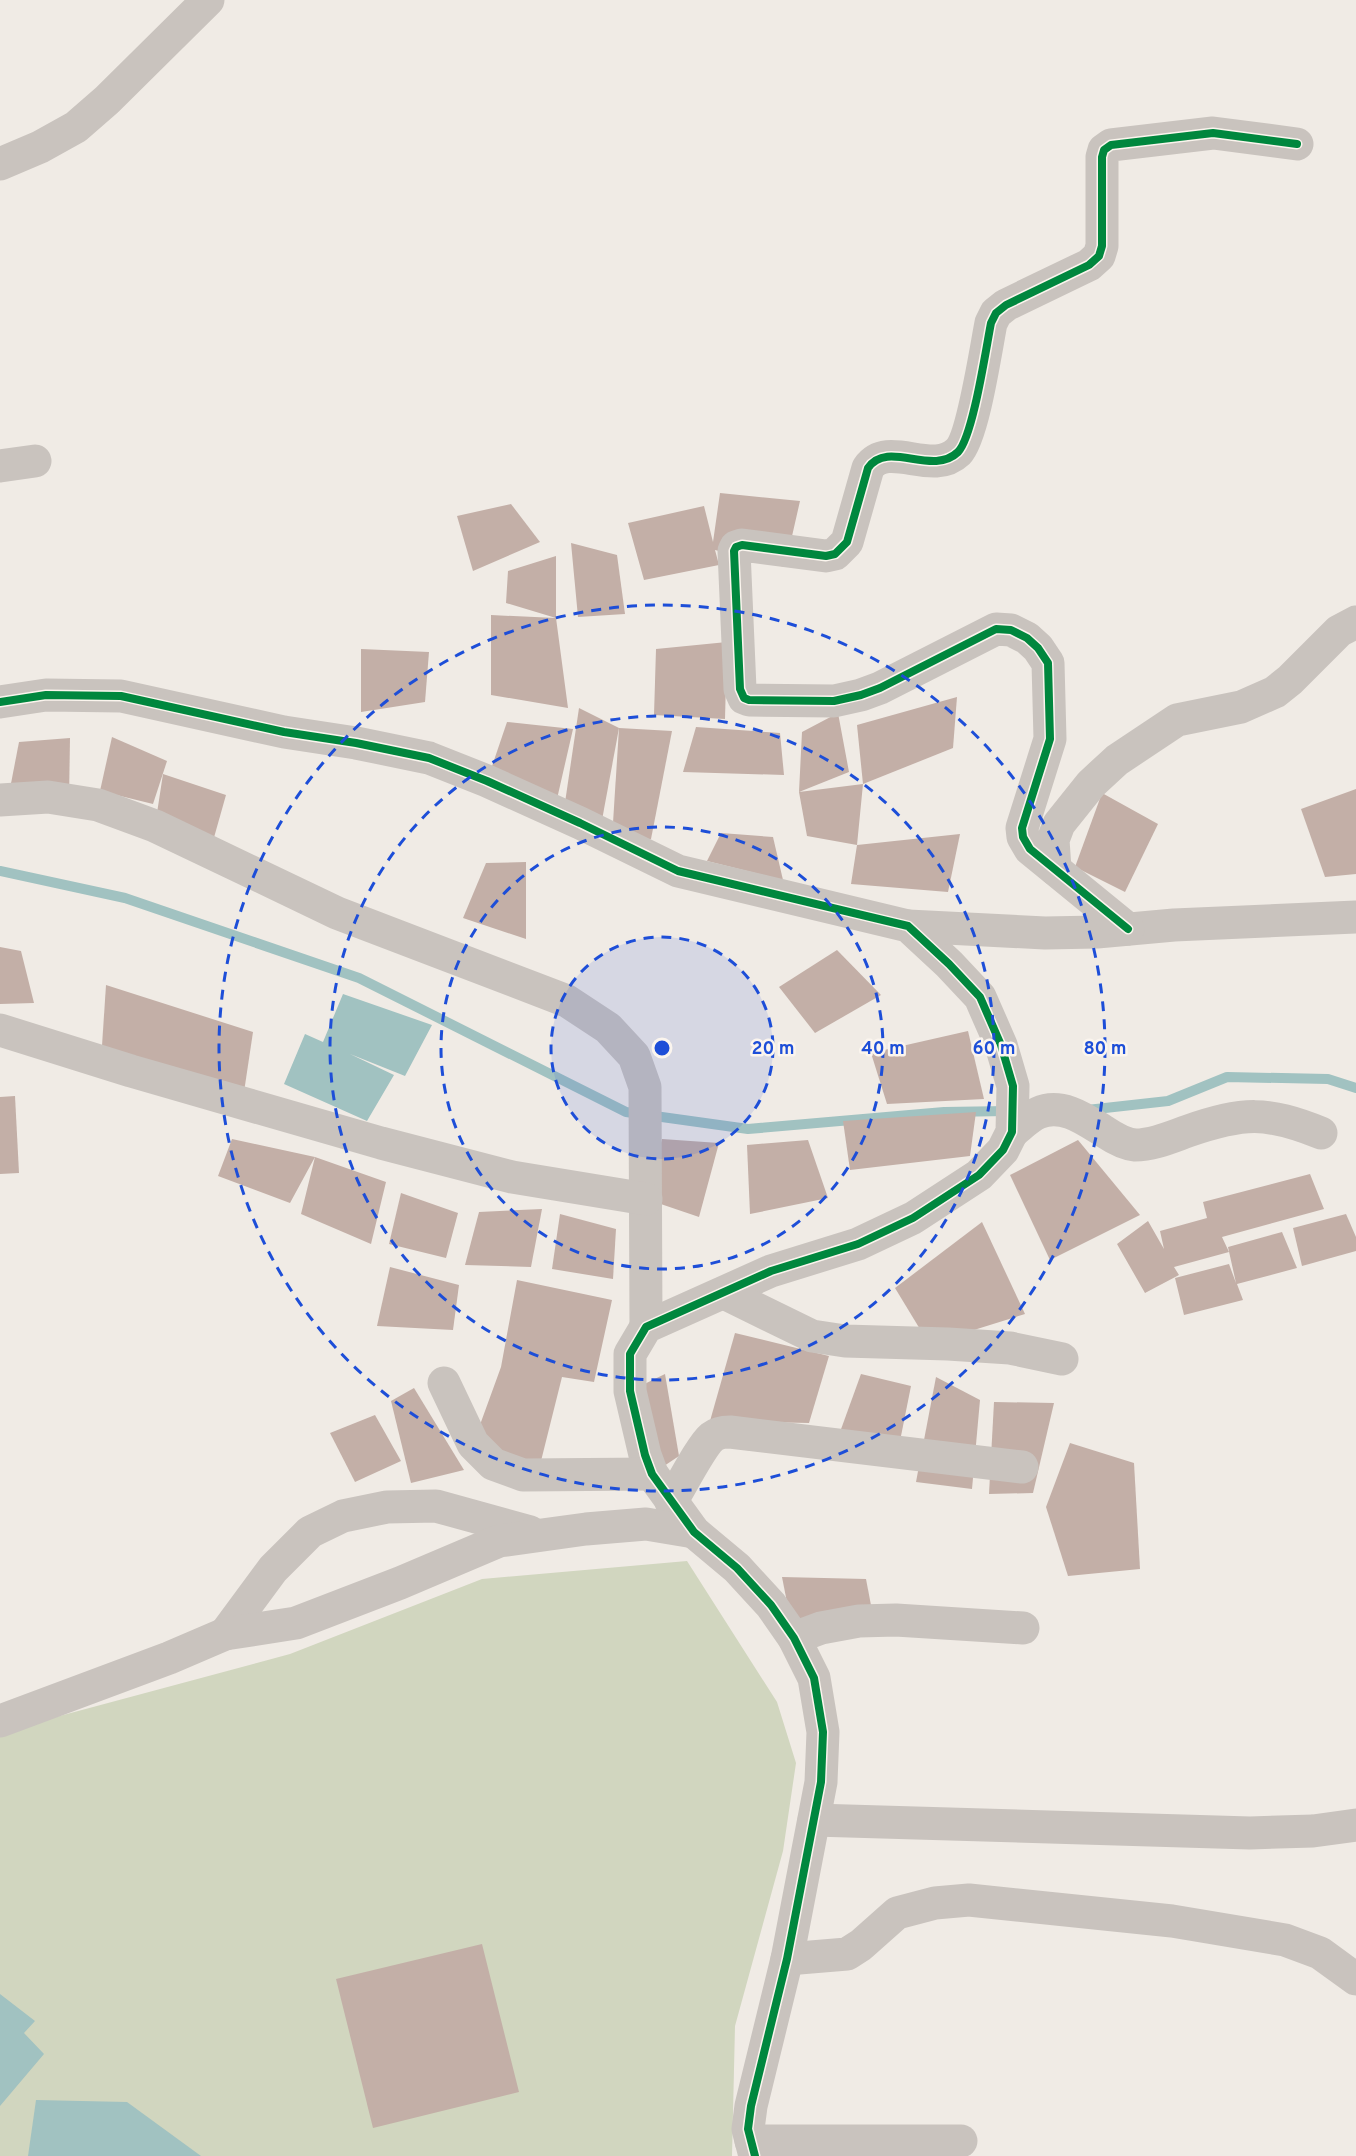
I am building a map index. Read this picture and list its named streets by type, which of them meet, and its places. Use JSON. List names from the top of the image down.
{
  "rings": [
    "20 m",
    "40 m",
    "60 m",
    "80 m"
  ]
}
